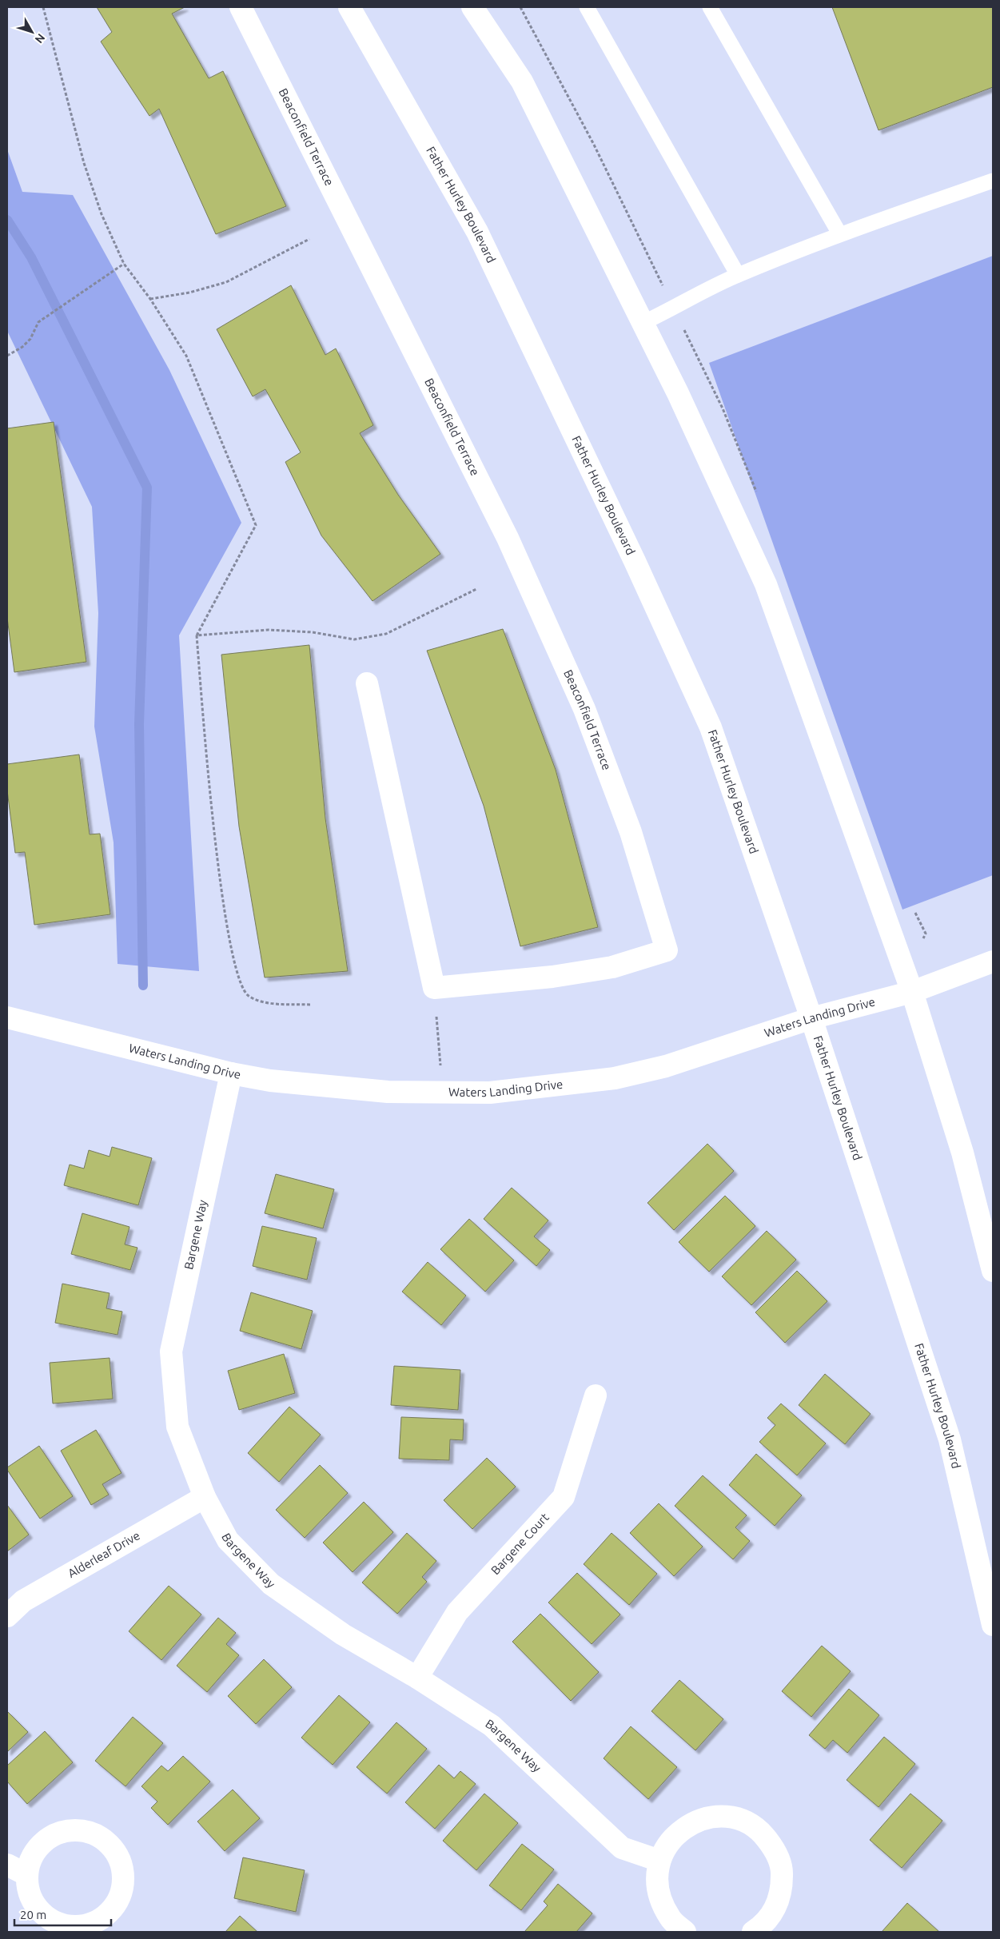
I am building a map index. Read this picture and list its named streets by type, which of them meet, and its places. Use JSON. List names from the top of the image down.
{
  "streets": {
    "street": [
      "Beaconfield Terrace",
      "Father Hurley Boulevard",
      "Waters Landing Drive",
      "Bargene Way",
      "Bargene Court",
      "Alderleaf Drive"
    ]
  },
  "crossings": [
    ["Father Hurley Boulevard", "Waters Landing Drive"],
    ["Waters Landing Drive", "Bargene Way"],
    ["Bargene Way", "Bargene Court"],
    ["Bargene Way", "Alderleaf Drive"]
  ],
  "scale_bar": "20 m",
  "north": "bottom right"
}
